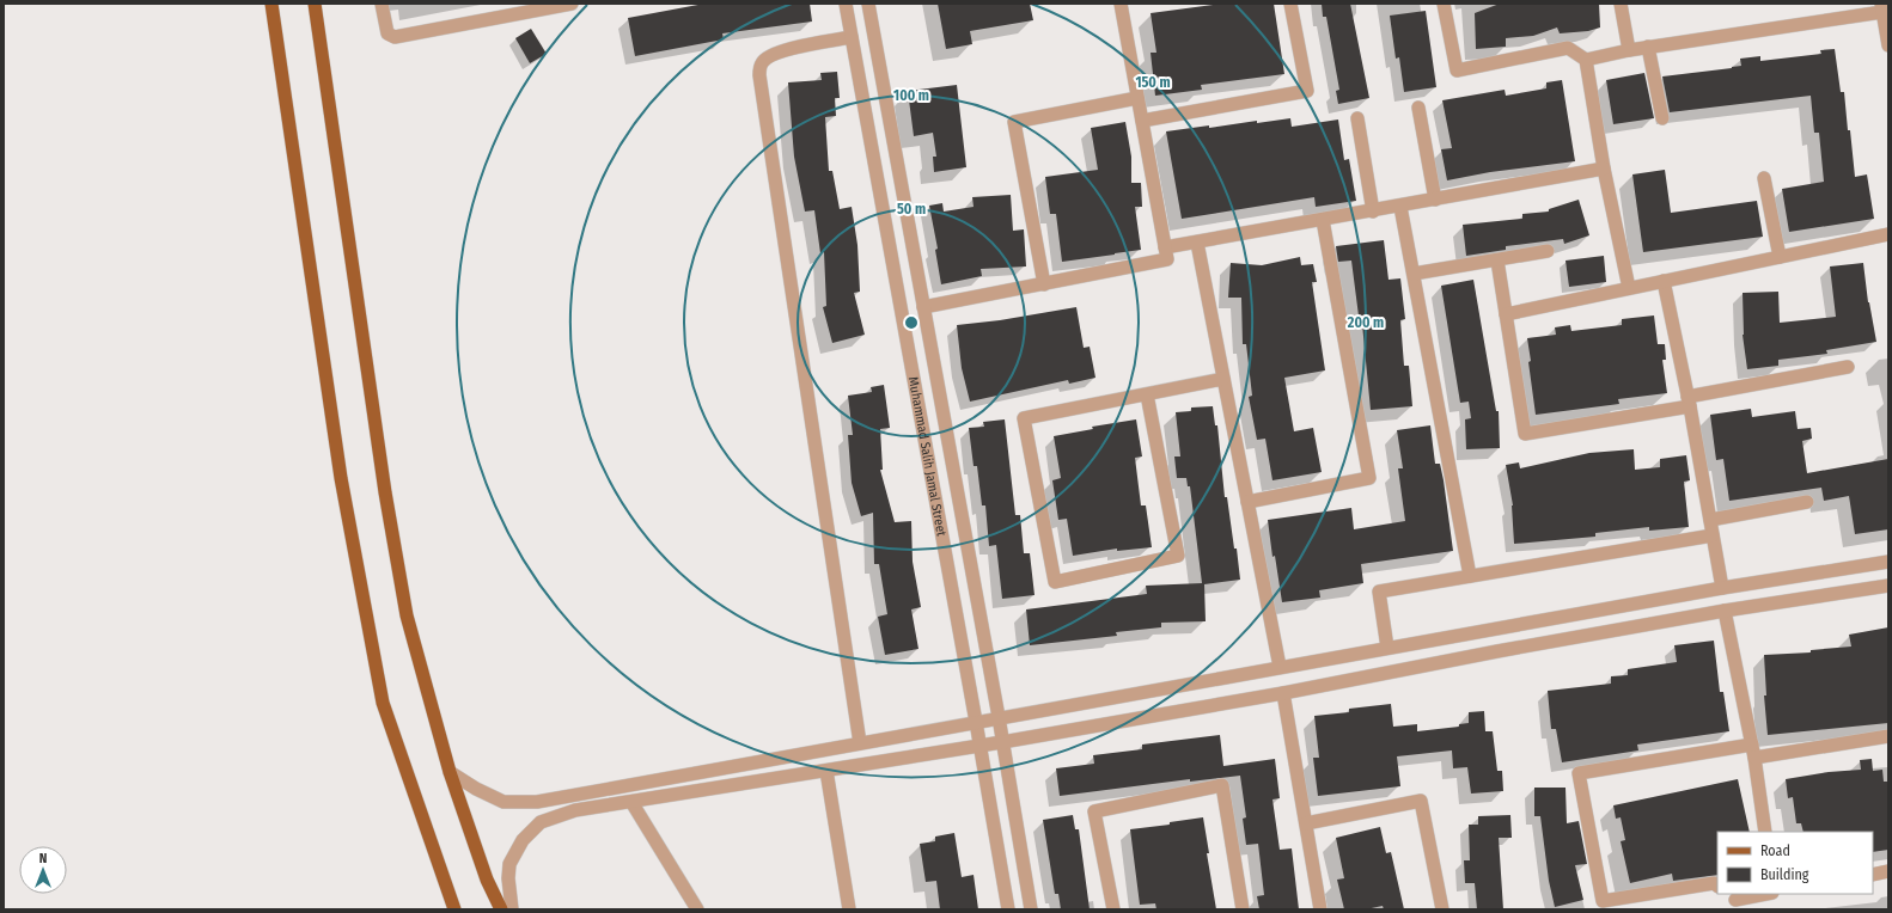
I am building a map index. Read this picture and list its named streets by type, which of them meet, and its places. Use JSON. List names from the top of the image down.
{
  "streets": {
    "street": ["Muhammad Salih Jamal Street"]
  },
  "legend": ["Road", "Building"],
  "north": "top",
  "rings": [
    "150 m",
    "100 m",
    "50 m",
    "200 m"
  ]
}
